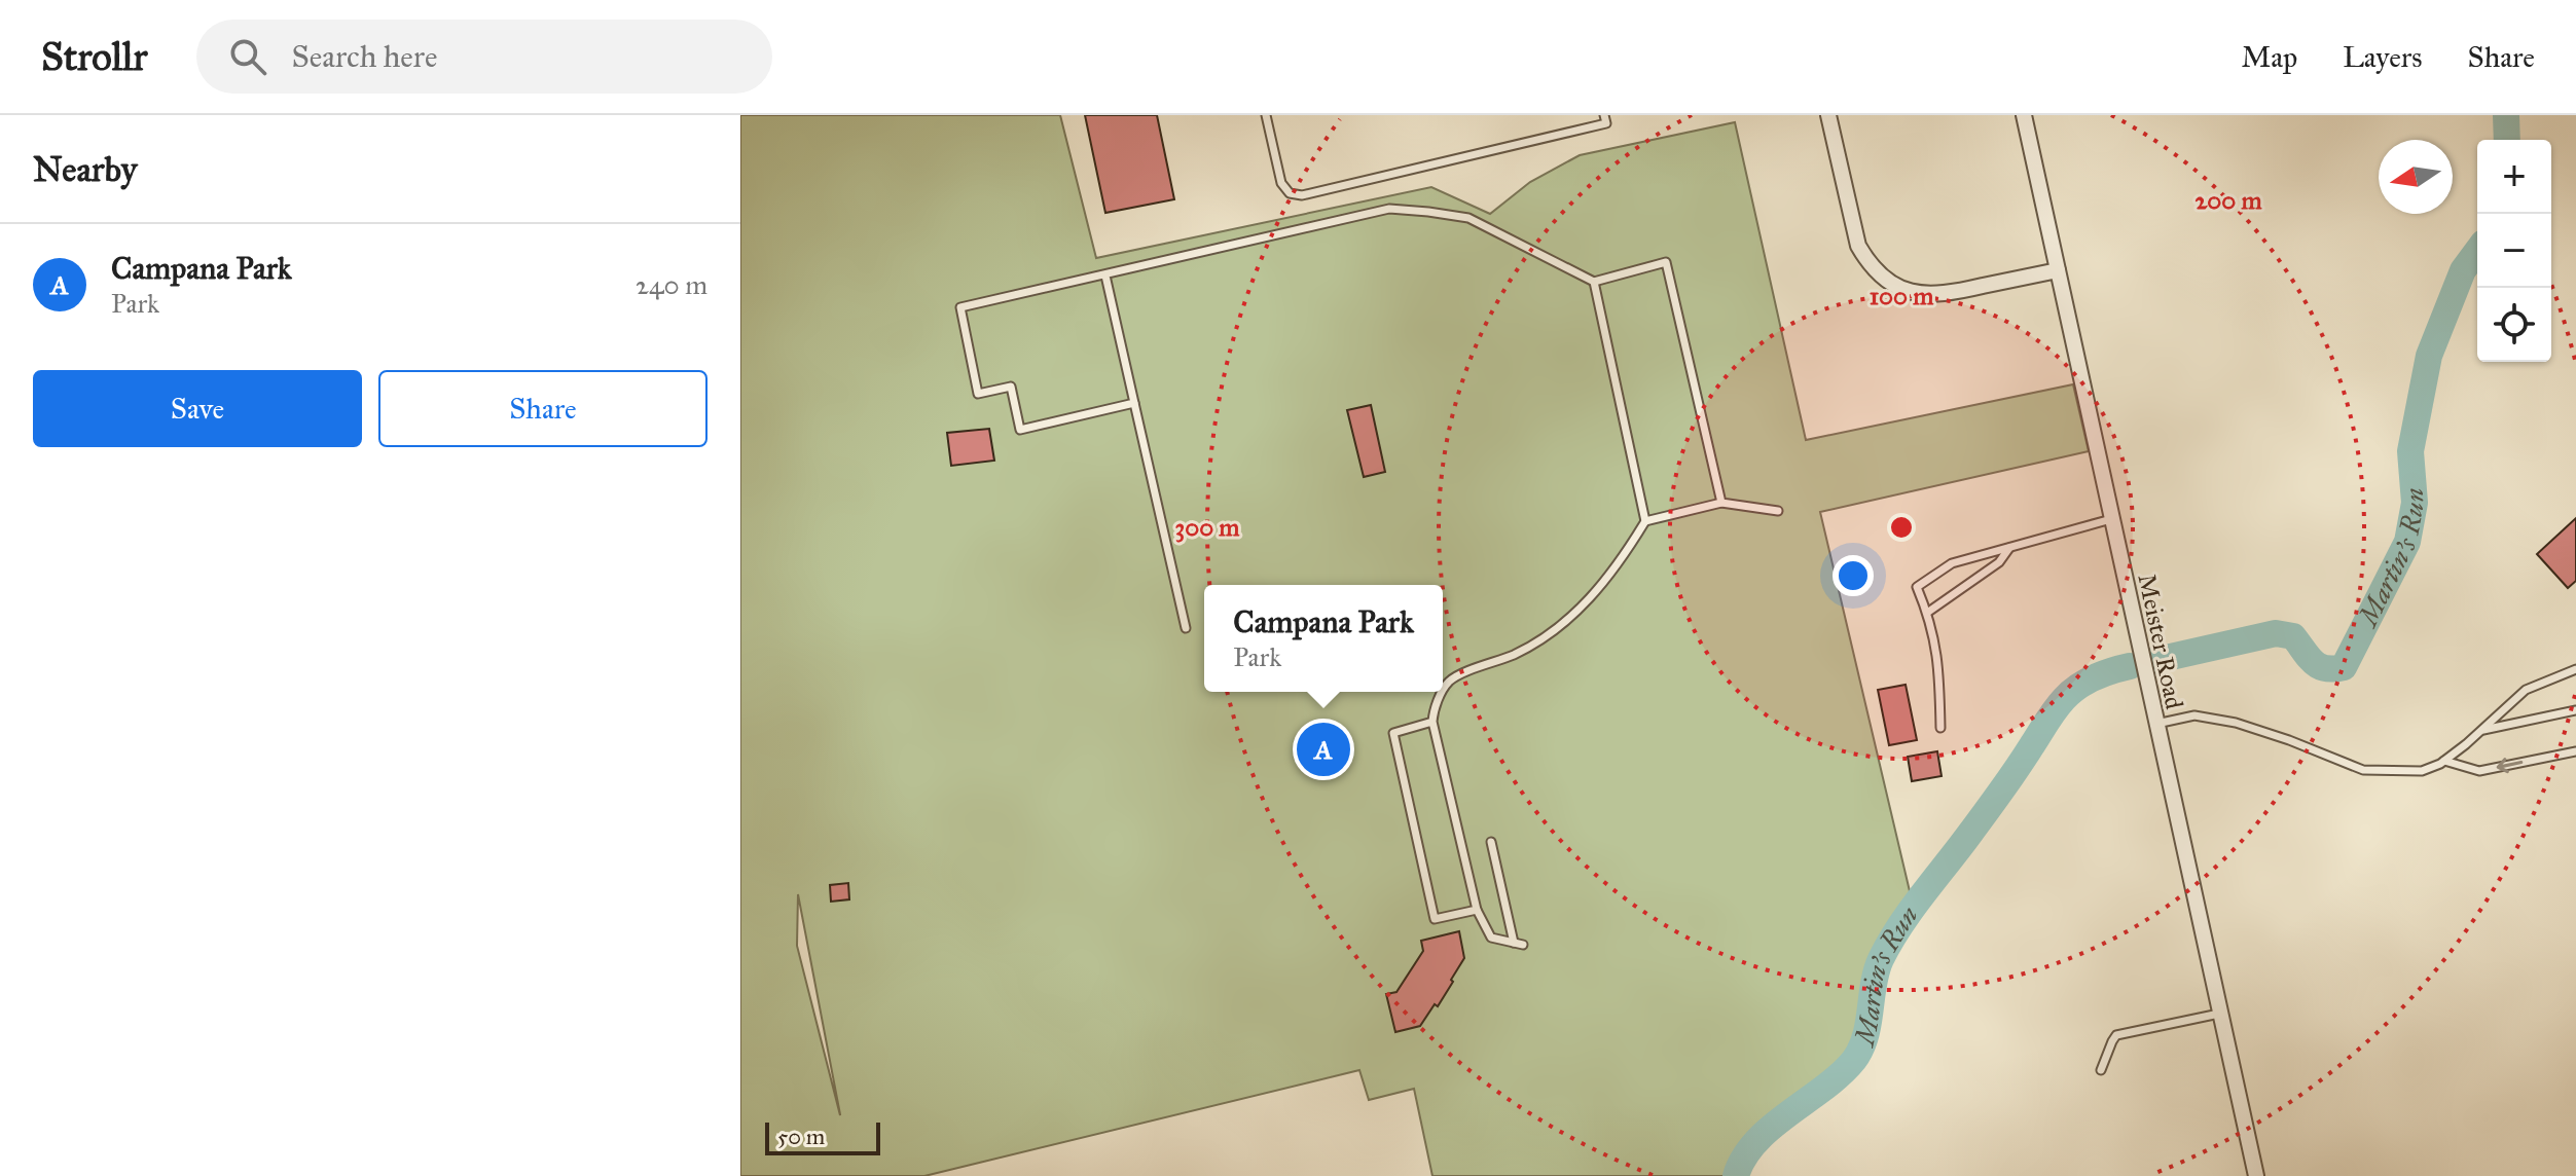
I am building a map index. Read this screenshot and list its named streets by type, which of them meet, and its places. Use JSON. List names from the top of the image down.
{
  "streets": {
    "street": ["Meister Road"]
  },
  "water": ["Martin's Run"],
  "scale_bar": "50 m",
  "north": "left",
  "page": {
    "header": "Strollr",
    "search": "Search here",
    "nav": ["Map", "Layers", "Share"],
    "heading": "Nearby",
    "map_buttons": ["+", "−"],
    "list": [
      {
        "mark": "A",
        "name": "Campana Park",
        "note": "Park",
        "value": "240 m"
      }
    ],
    "buttons": ["Save", "Share"],
    "popup": ["Campana Park", "Park"],
    "pins": "A",
    "scale": "50 m"
  },
  "rings": ["200 m", "100 m", "300 m"]
}
